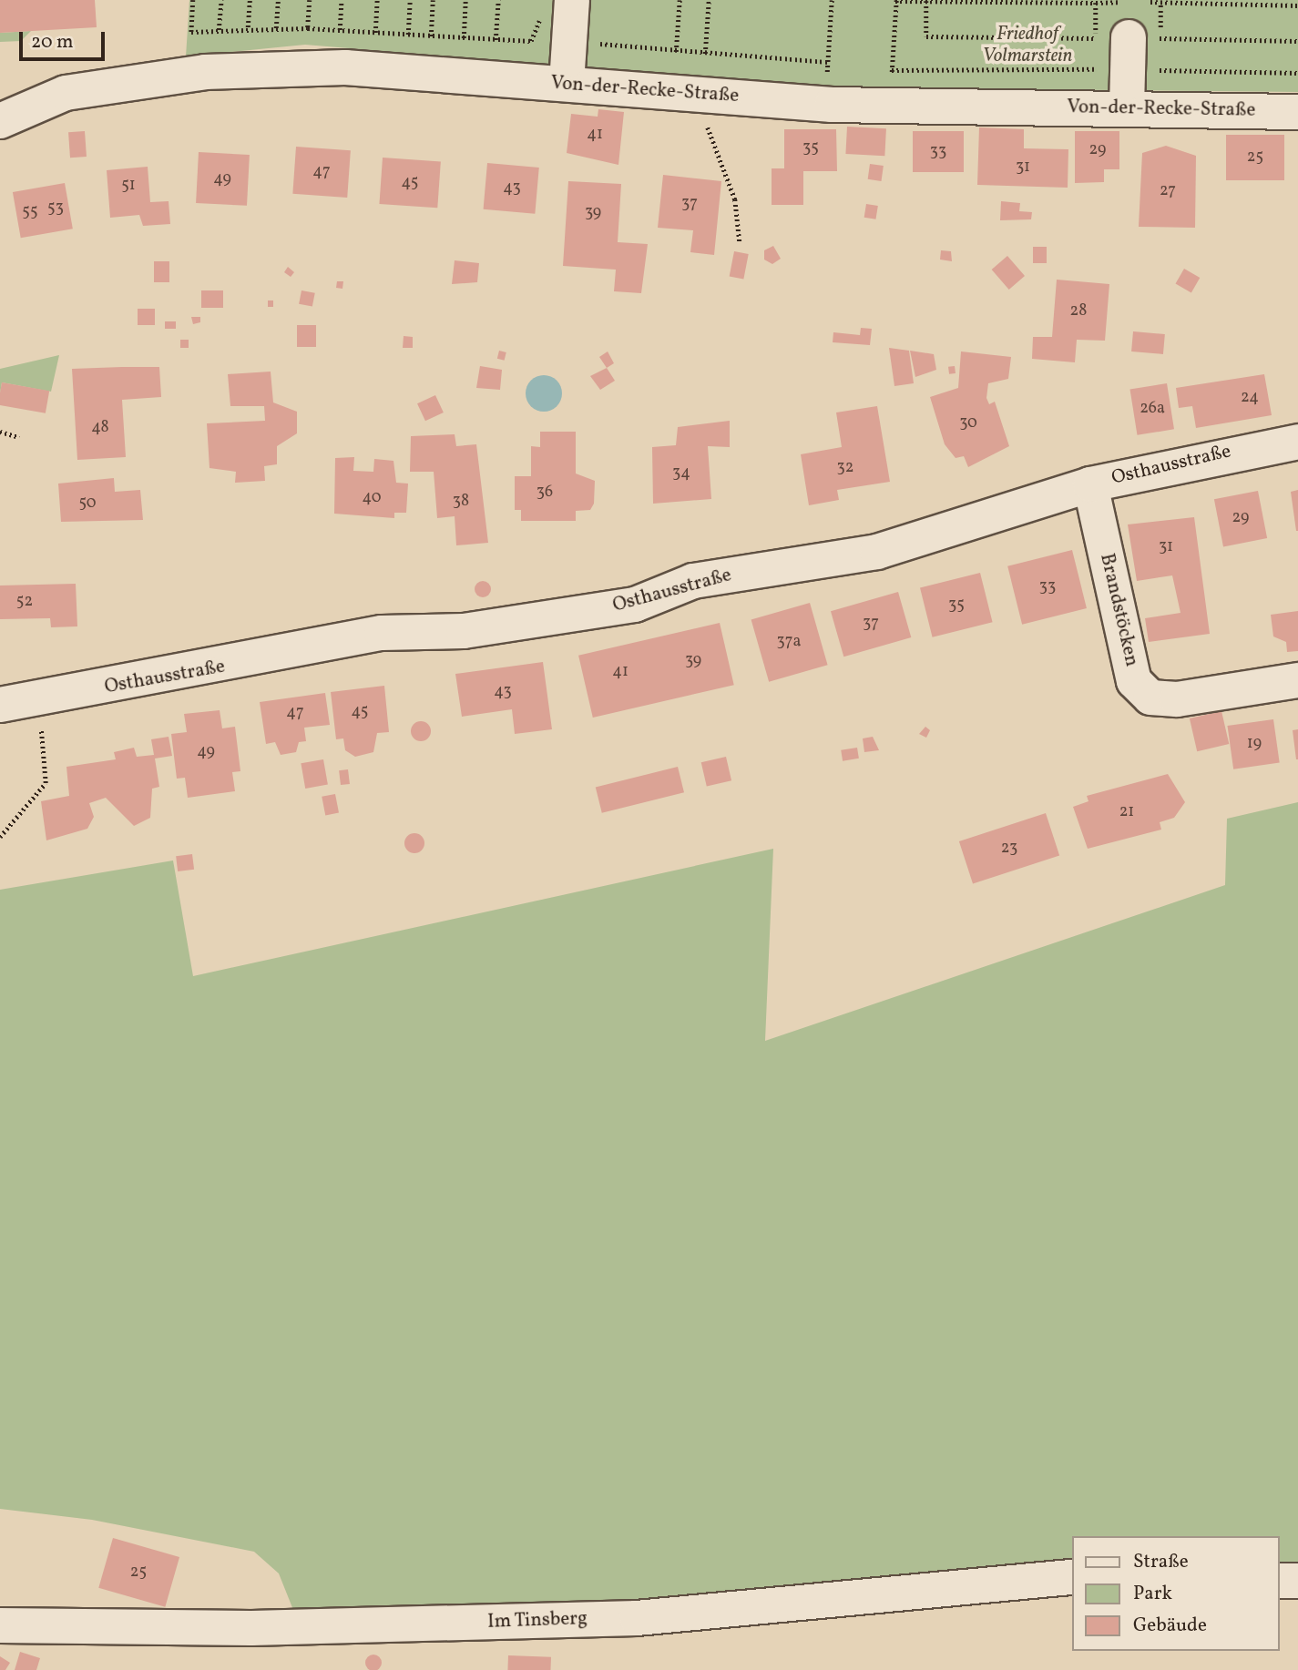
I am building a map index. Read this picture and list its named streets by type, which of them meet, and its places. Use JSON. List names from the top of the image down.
{
  "streets": {
    "street": [
      "Von-der-Recke-Straße",
      "Osthausstraße",
      "Brandstöcken",
      "Im Tinsberg"
    ]
  },
  "crossings": [
    ["Osthausstraße", "Brandstöcken"]
  ],
  "parks": ["Friedhof Volmarstein"],
  "house_numbers": [
    "41",
    "35",
    "29",
    "33",
    "25",
    "31",
    "47",
    "49",
    "45",
    "51",
    "43",
    "27",
    "37",
    "53",
    "55",
    "39",
    "28",
    "24",
    "26a",
    "30",
    "48",
    "32",
    "34",
    "36",
    "40",
    "38",
    "50",
    "29",
    "31",
    "33",
    "52",
    "35",
    "37",
    "37a",
    "39",
    "41",
    "43",
    "45",
    "47",
    "19",
    "49",
    "21",
    "23",
    "25"
  ],
  "legend": ["Straße", "Park", "Gebäude"],
  "scale_bar": "20 m"
}
